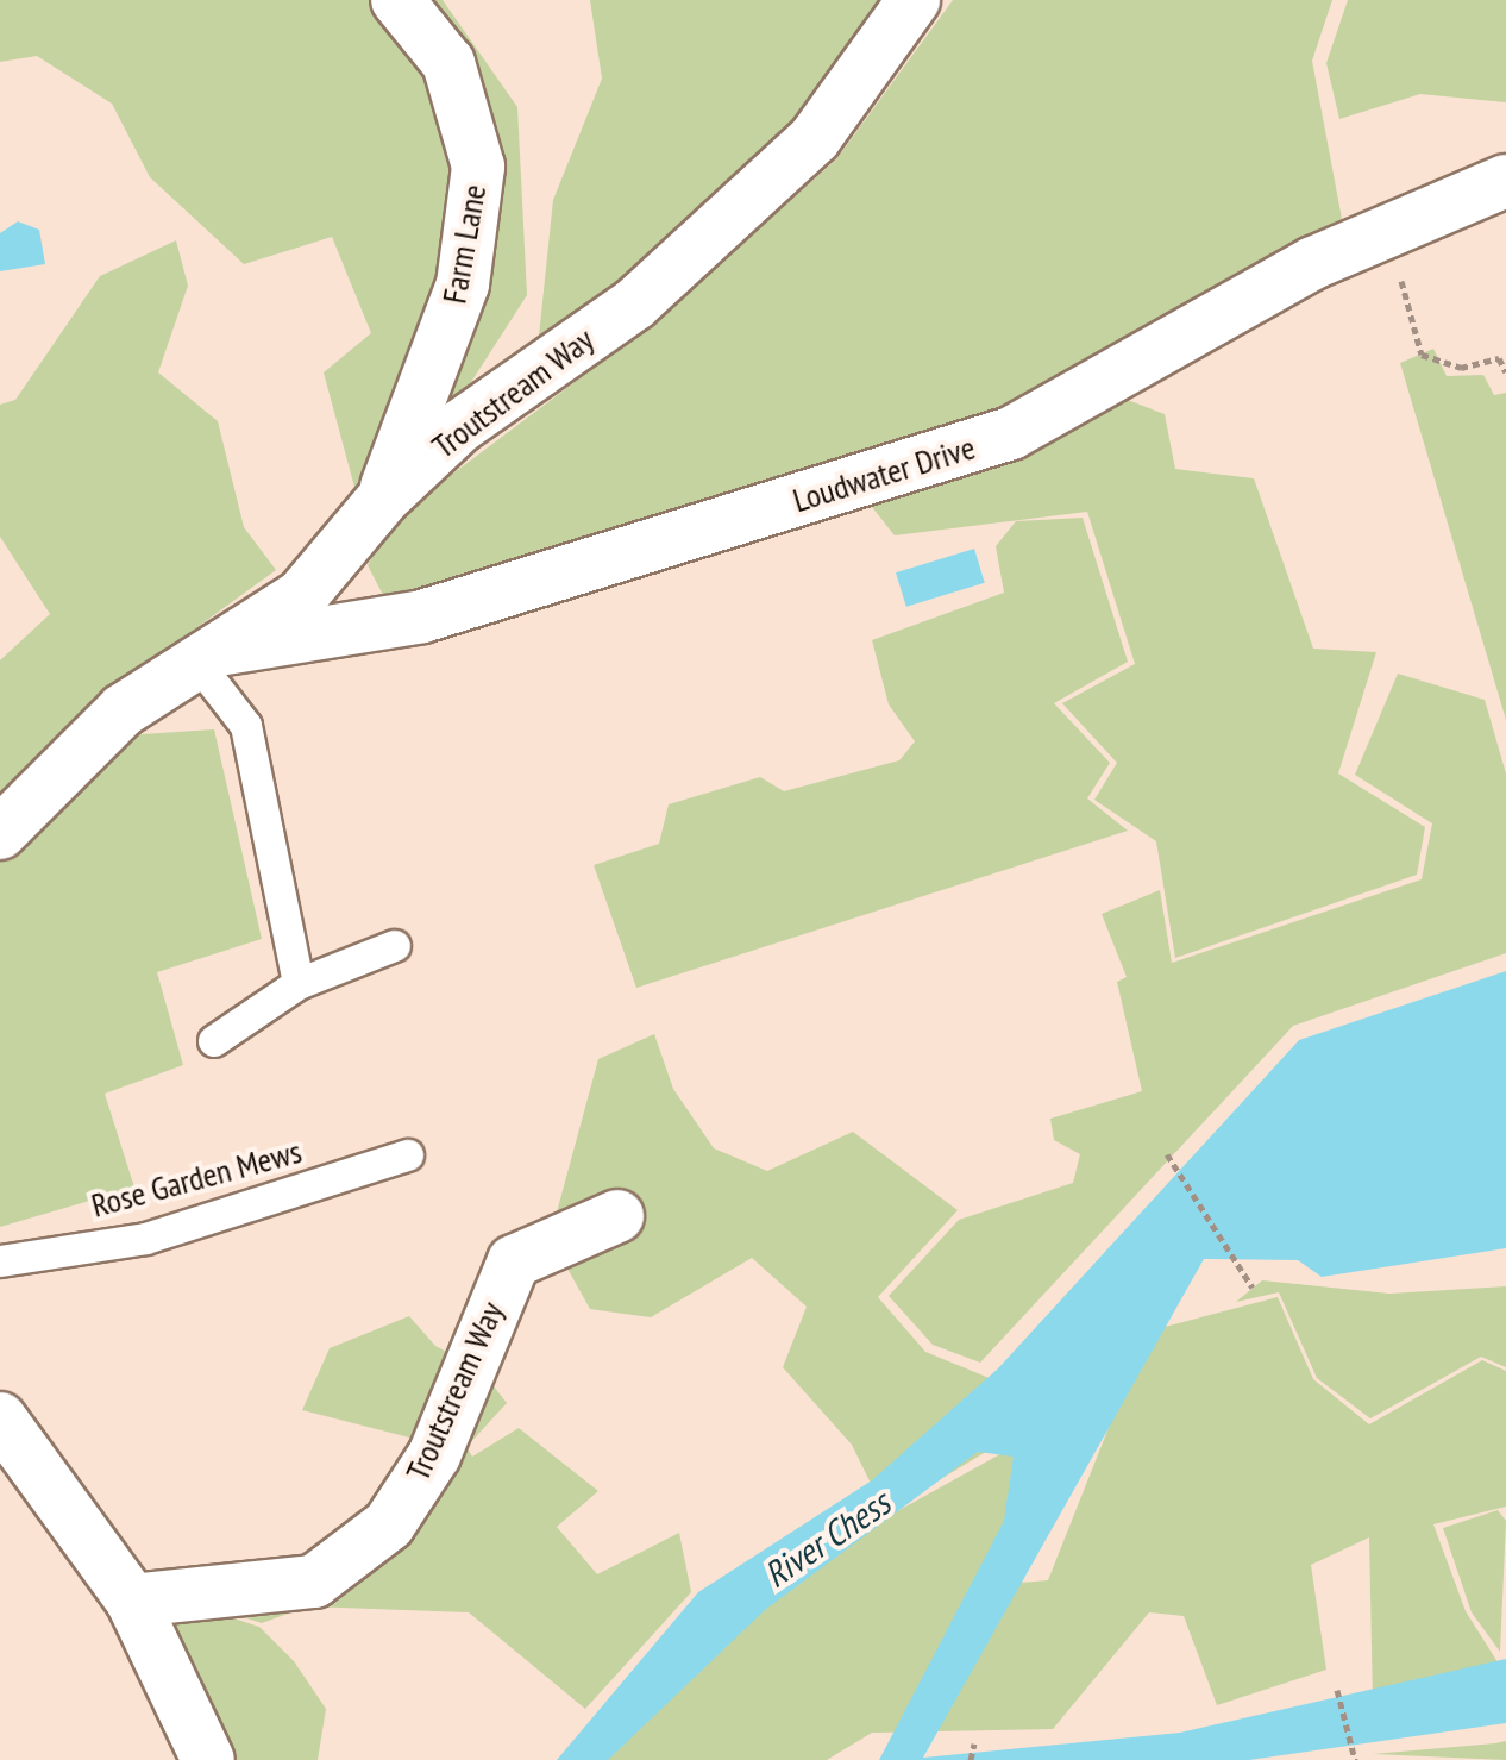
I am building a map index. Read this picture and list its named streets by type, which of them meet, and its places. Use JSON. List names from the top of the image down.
{
  "streets": {
    "street": ["Farm Lane", "Troutstream Way", "Loudwater Drive"],
    "lane": ["Rose Garden Mews"]
  },
  "crossings": [
    ["Farm Lane", "Troutstream Way"],
    ["Troutstream Way", "Loudwater Drive"]
  ],
  "water": ["River Chess"]
}
